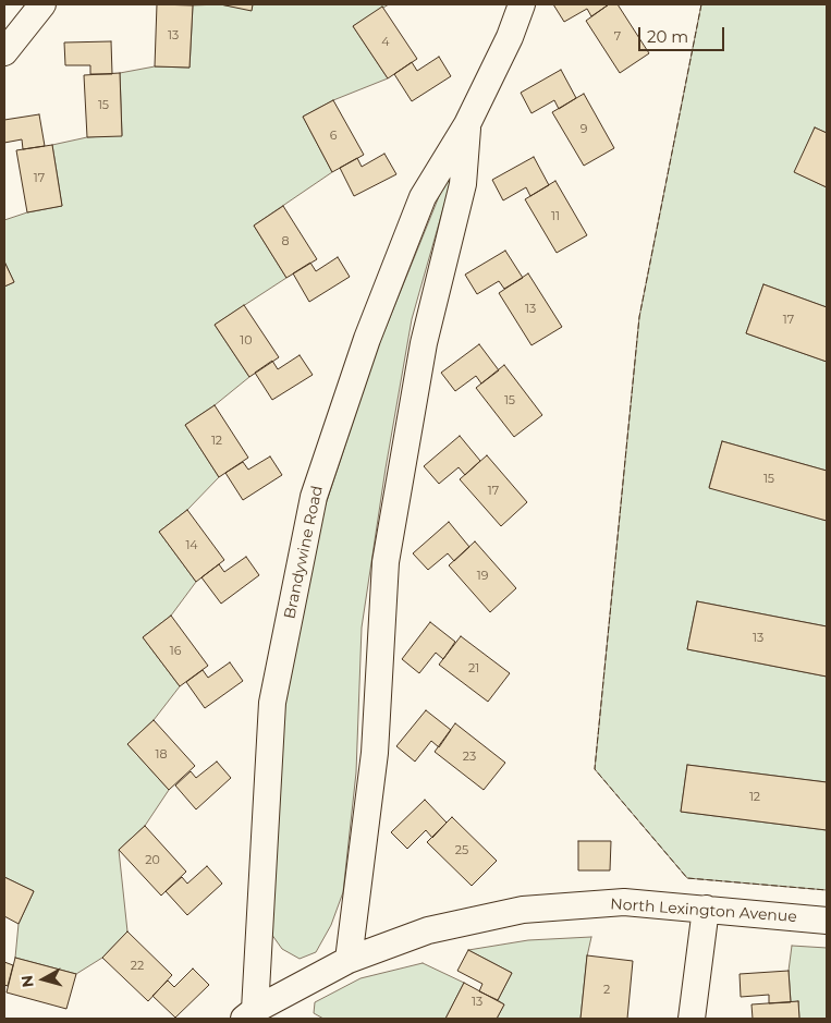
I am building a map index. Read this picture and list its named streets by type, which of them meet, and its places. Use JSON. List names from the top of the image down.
{
  "streets": {
    "street": ["Brandywine Road", "North Lexington Avenue"]
  },
  "crossings": [
    ["Brandywine Road", "North Lexington Avenue"]
  ],
  "house_numbers": [
    "13",
    "7",
    "4",
    "15",
    "9",
    "6",
    "17",
    "11",
    "8",
    "13",
    "17",
    "10",
    "15",
    "12",
    "15",
    "17",
    "14",
    "19",
    "13",
    "16",
    "21",
    "18",
    "23",
    "12",
    "25",
    "20",
    "22",
    "2",
    "13"
  ],
  "scale_bar": "20 m",
  "north": "left"
}
